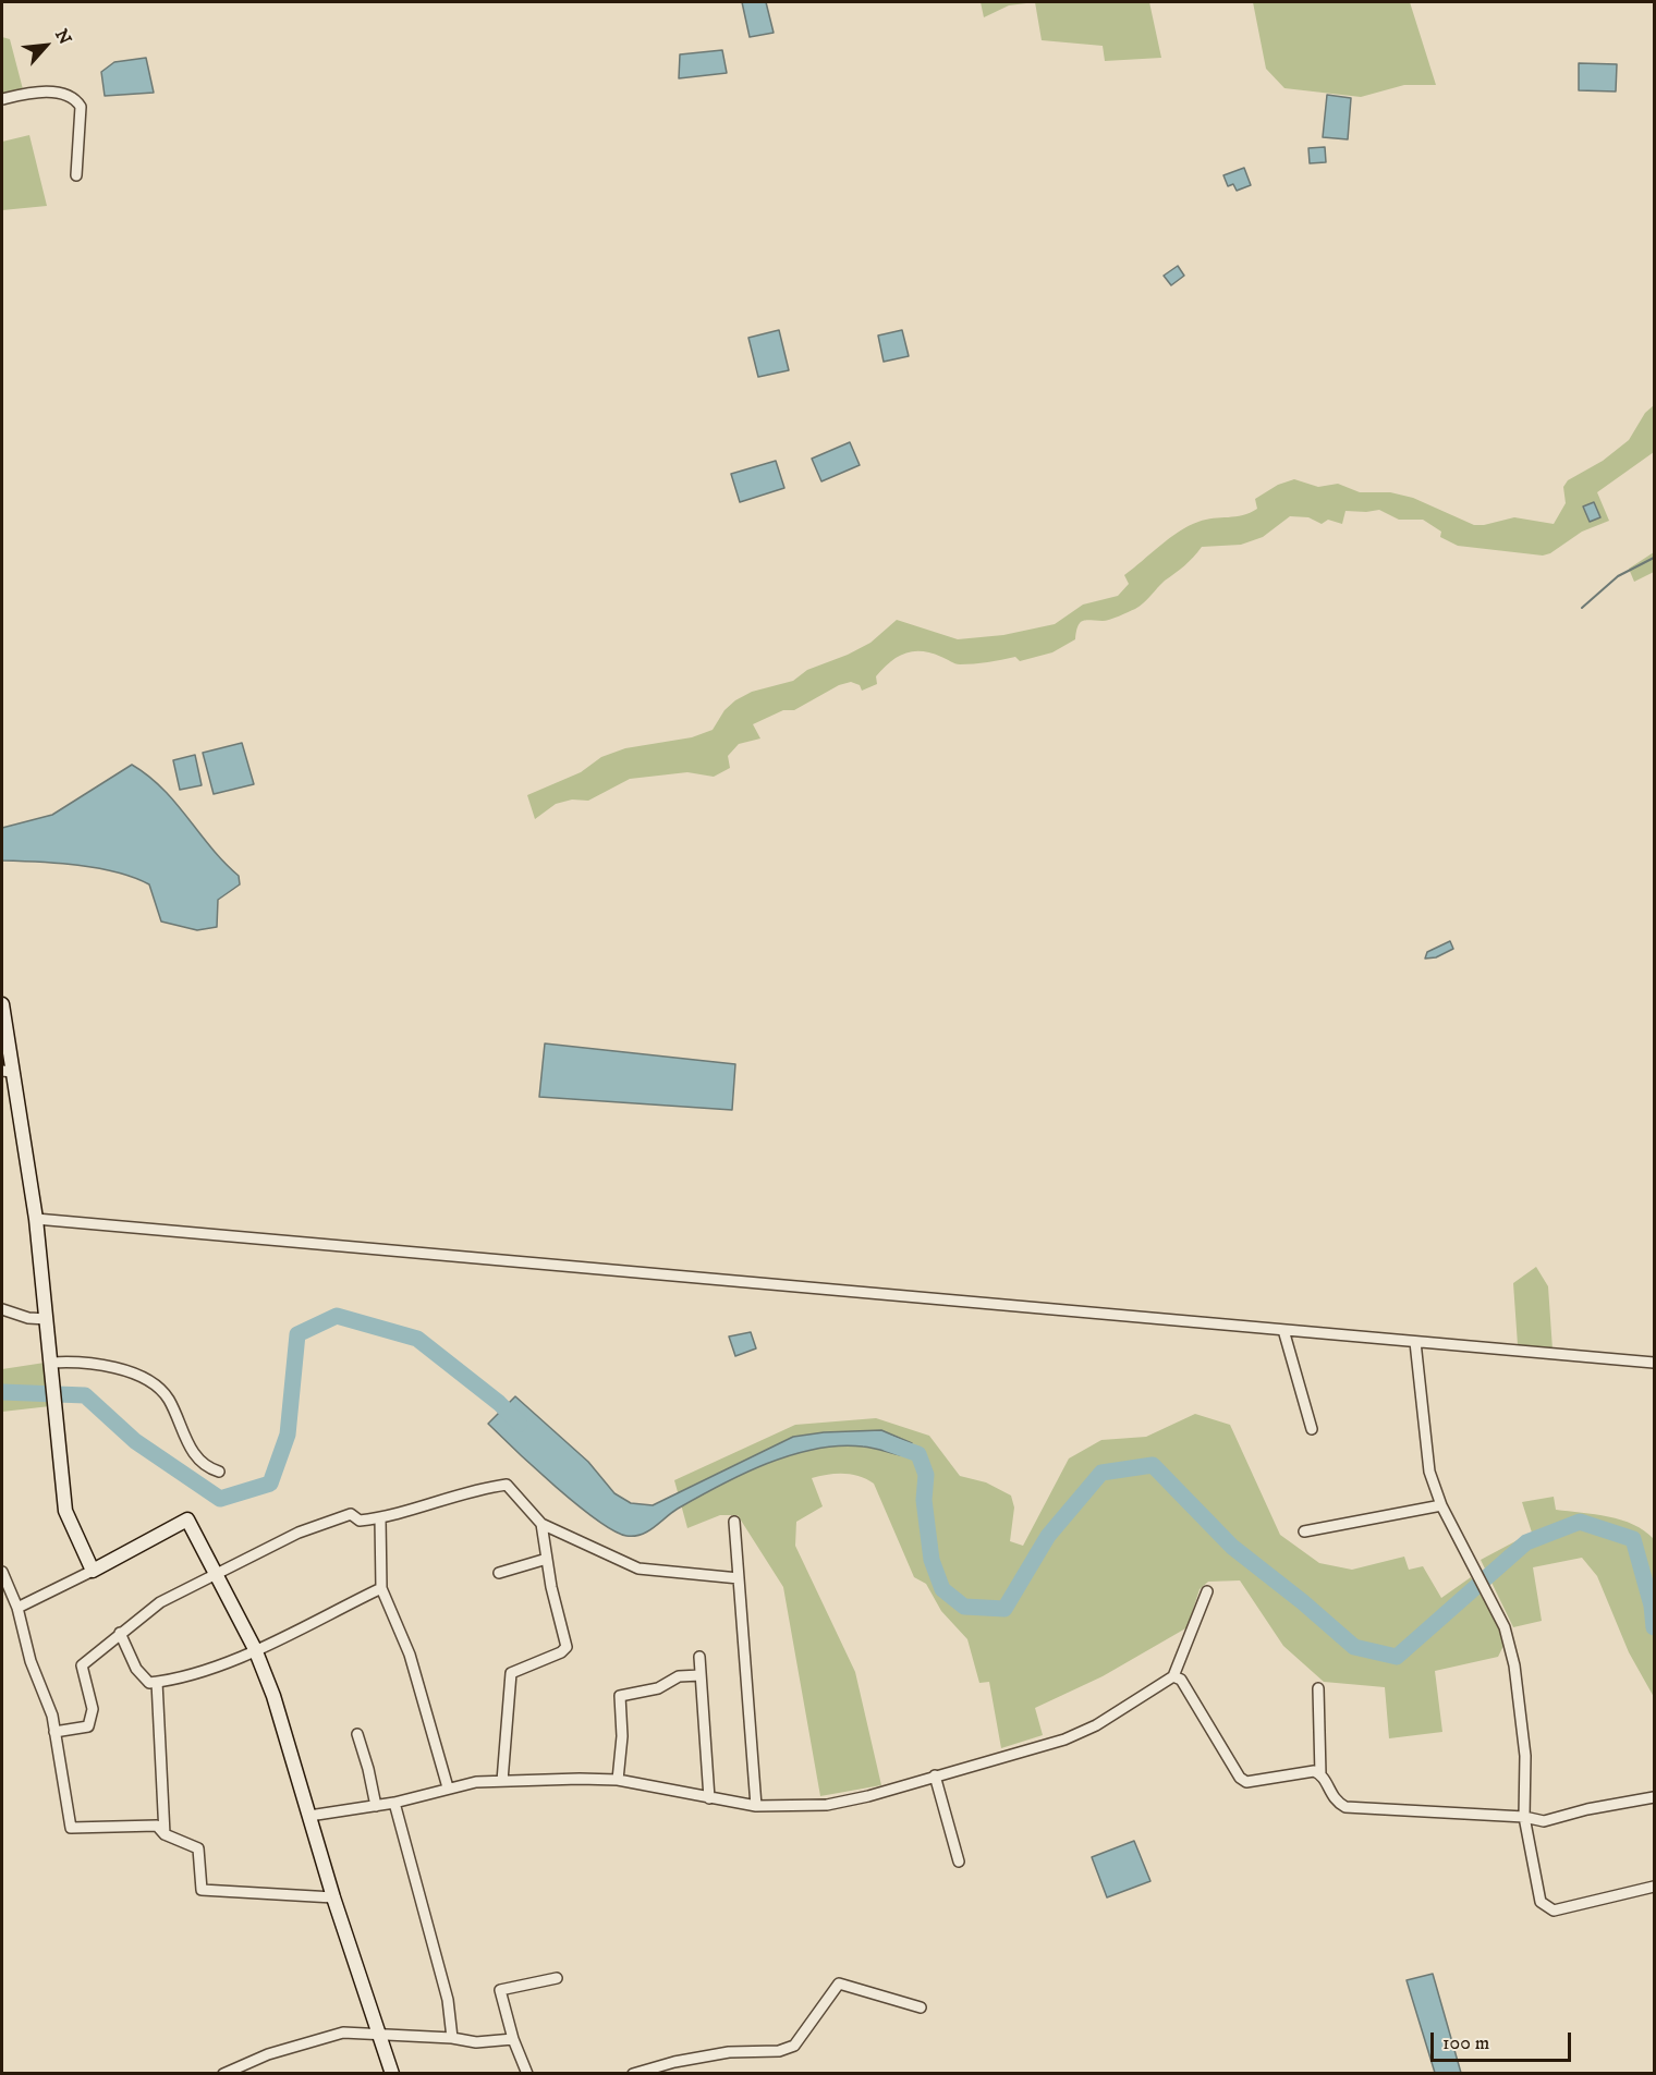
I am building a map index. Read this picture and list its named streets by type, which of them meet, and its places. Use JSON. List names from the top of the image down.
{
  "scale_bar": "100 m",
  "north": "top right"
}
